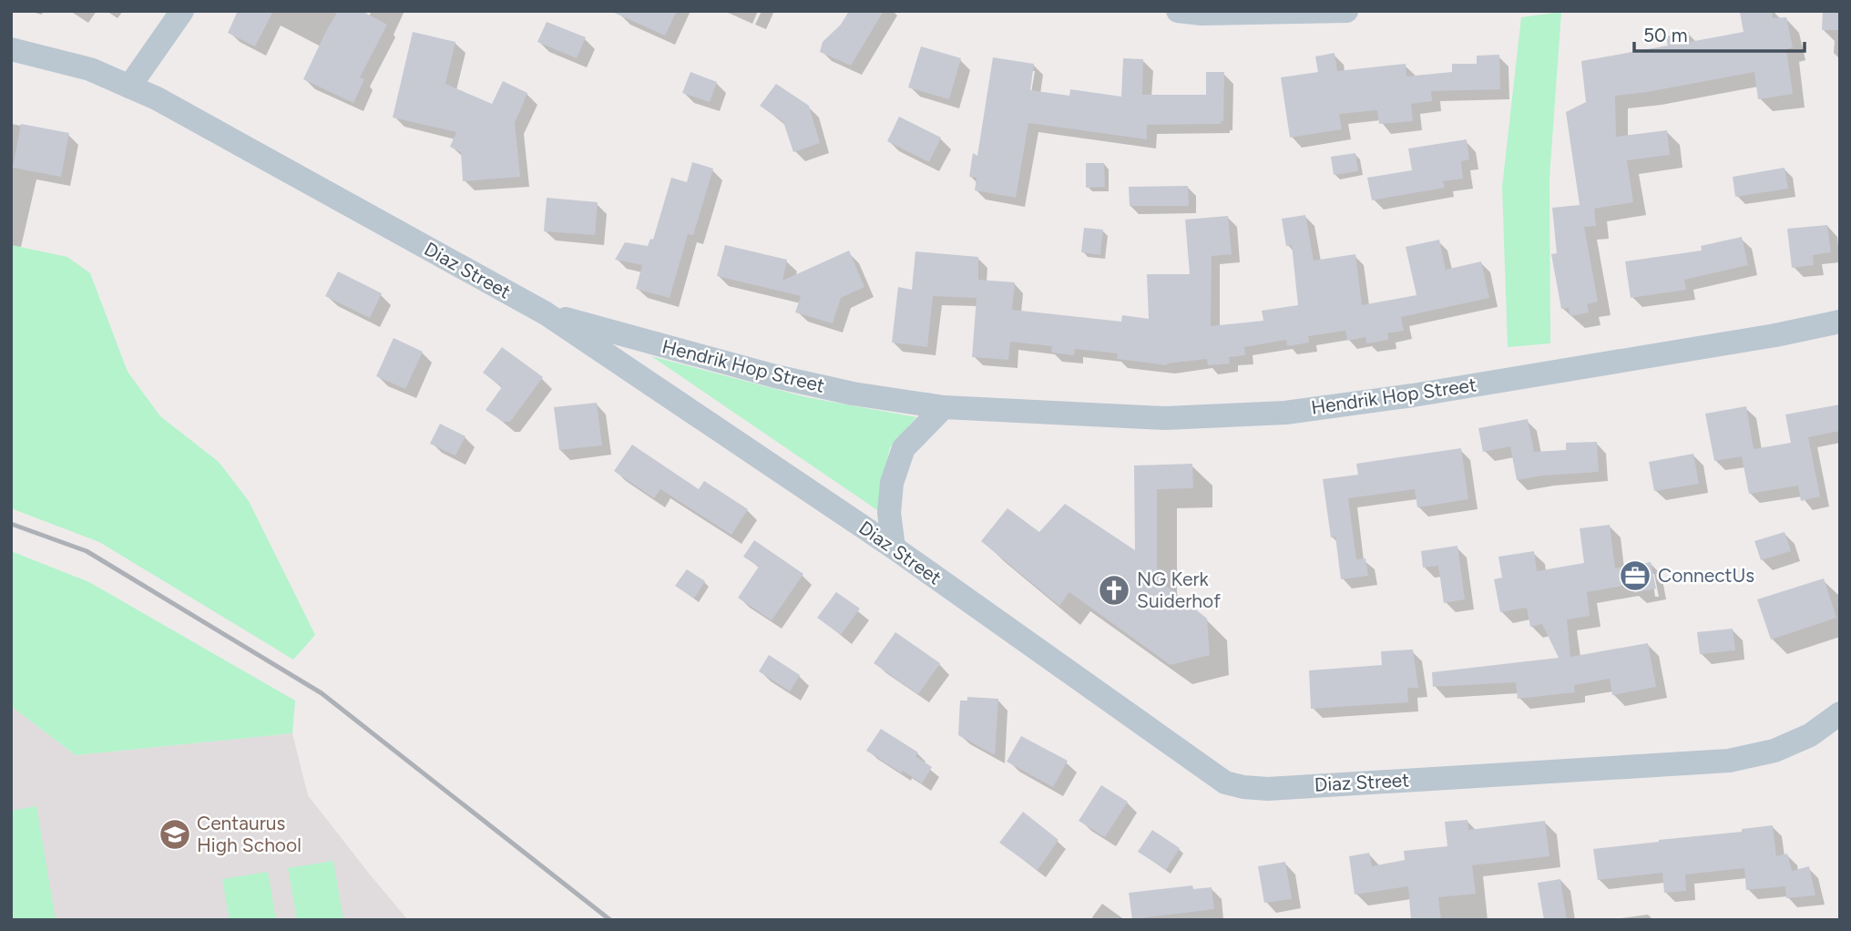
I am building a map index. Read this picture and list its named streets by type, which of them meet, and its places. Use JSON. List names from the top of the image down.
{
  "streets": {
    "street": ["Diaz Street", "Hendrik Hop Street"]
  },
  "crossings": [
    ["Diaz Street", "Hendrik Hop Street"]
  ],
  "places": {
    "office": ["ConnectUs"],
    "church": ["NG Kerk Suiderhof"],
    "school or university": ["Centaurus High School"]
  },
  "scale_bar": "50 m"
}
